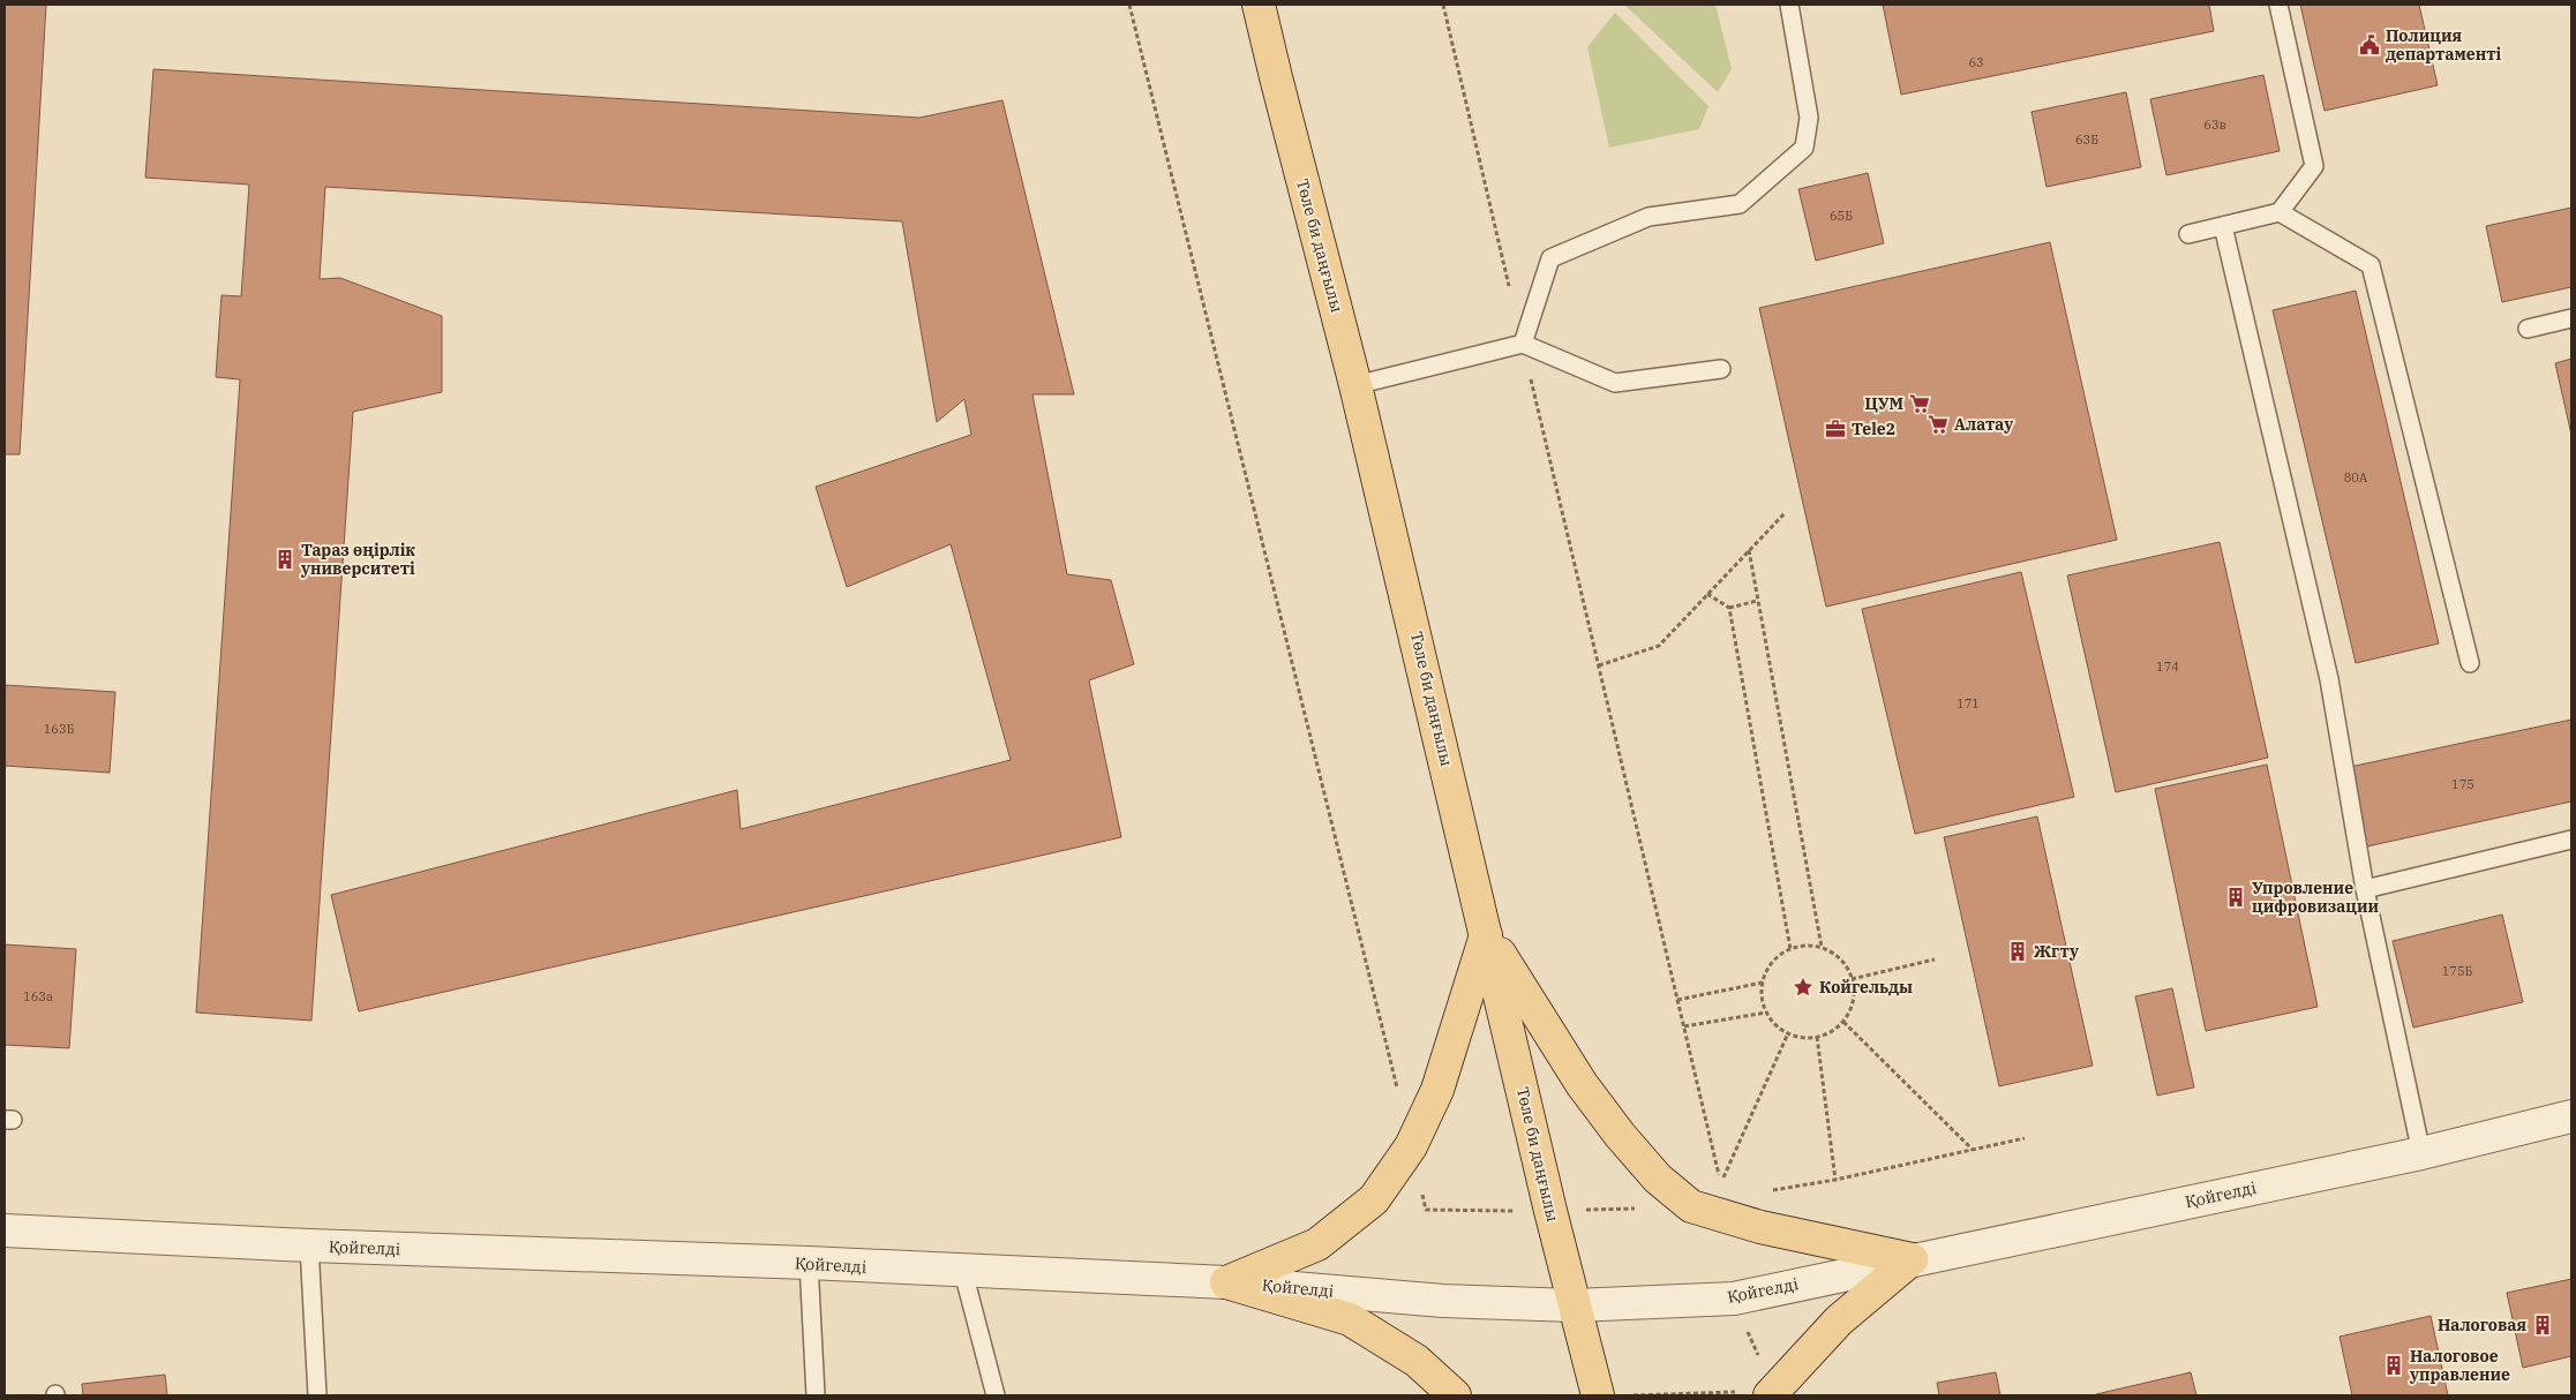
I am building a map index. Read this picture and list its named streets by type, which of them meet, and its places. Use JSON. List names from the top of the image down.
{
  "streets": {
    "main road": ["Төле би даңғылы"],
    "street": ["Қойгелді"]
  },
  "crossings": [
    ["Төле би даңғылы", "Қойгелді"]
  ],
  "places": {
    "public building": ["Полиция департаменті"],
    "supermarket": ["ЦУМ", "Алатау"],
    "office": ["Tele2"],
    "building": [
      "Тараз өңірлік университеті",
      "Упровление цифровизации",
      "Жгту",
      "Налоговая",
      "Налоговое управление"
    ],
    "place": ["Койгельды"]
  },
  "house_numbers": [
    "63",
    "63в",
    "63Б",
    "65Б",
    "80А",
    "174",
    "171",
    "163Б",
    "175",
    "175Б",
    "163а"
  ]
}
